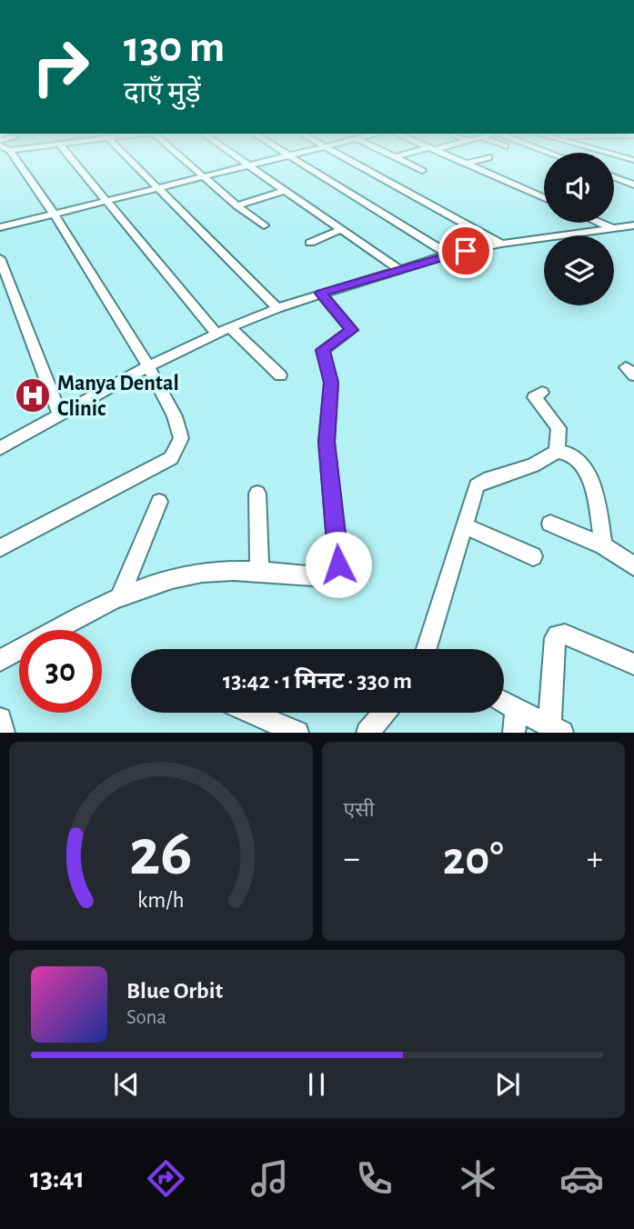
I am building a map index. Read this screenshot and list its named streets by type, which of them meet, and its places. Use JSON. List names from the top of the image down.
{
  "places": {
    "hospital": ["Manya Dental Clinic"]
  },
  "page": {
    "turn": ["130 m", "दाएँ मुड़ें"],
    "limit": "30",
    "trip": "13:42 · 1 मिनट · 330 m",
    "tile": "एसी",
    "heat": ["−", "20°", "+"],
    "song": ["Blue Orbit", "Sona"],
    "tabs": "13:41",
    "gauge": ["26", "km/h"]
  }
}
